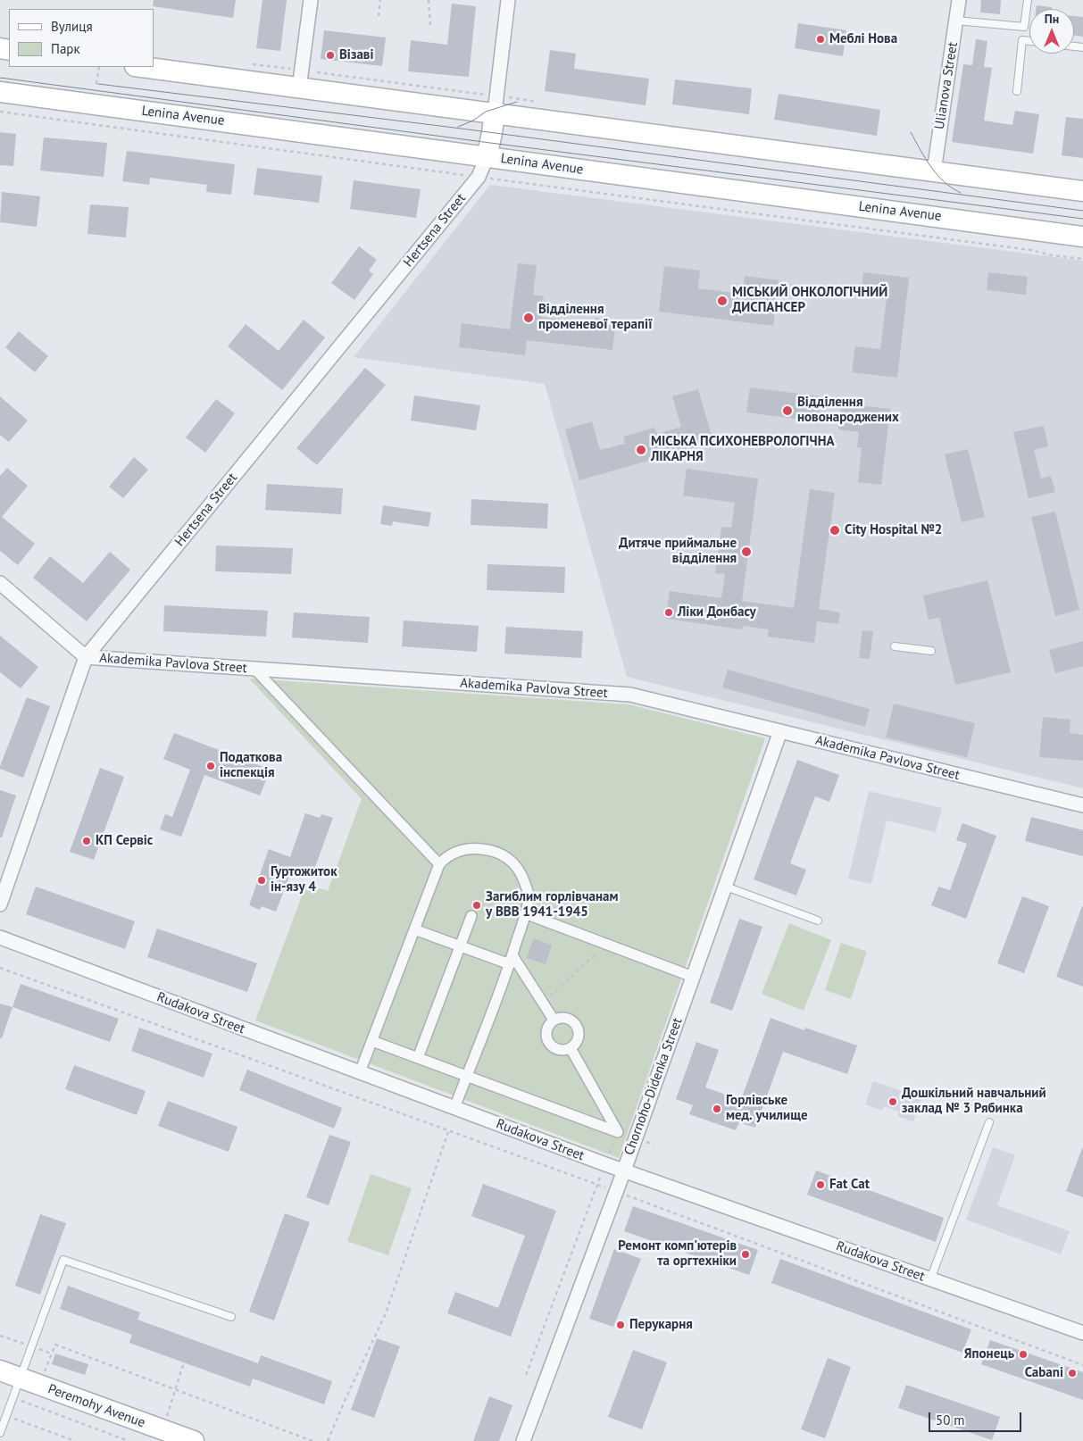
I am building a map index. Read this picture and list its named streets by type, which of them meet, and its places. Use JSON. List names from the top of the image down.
{
  "streets": {
    "main road": ["Lenina Avenue", "Peremohy Avenue"],
    "street": [
      "Ulianova Street",
      "Hertsena Street",
      "Akademika Pavlova Street",
      "Rudakova Street",
      "Chornoho-Didenka Street"
    ]
  },
  "crossings": [
    ["Lenina Avenue", "Hertsena Street"],
    ["Hertsena Street", "Akademika Pavlova Street"],
    ["Akademika Pavlova Street", "Chornoho-Didenka Street"],
    ["Rudakova Street", "Chornoho-Didenka Street"]
  ],
  "places": [
    "Меблі Нова",
    "Візаві",
    "МІСЬКИЙ ОНКОЛОГІЧНИЙ ДИСПАНСЕР",
    "Відділення променевої терапії",
    "Відділення новонароджених",
    "МІСЬКА ПСИХОНЕВРОЛОГІЧНА ЛІКАРНЯ",
    "City Hospital №2",
    "Дитяче приймальне відділення",
    "Ліки Донбасу",
    "Податкова інспекція",
    "КП Сервіс",
    "Гуртожиток ін-язу 4",
    "Загиблим горлівчанам у ВВВ 1941-1945",
    "Дошкільний навчальний заклад № 3 Рябинка",
    "Горлівське мед. училище",
    "Fat Cat",
    "Ремонт комп'ютерів та оргтехніки",
    "Перукарня",
    "Японець",
    "Cabani"
  ],
  "legend": ["Вулиця", "Парк"],
  "scale_bar": "50 m",
  "north": "top"
}
